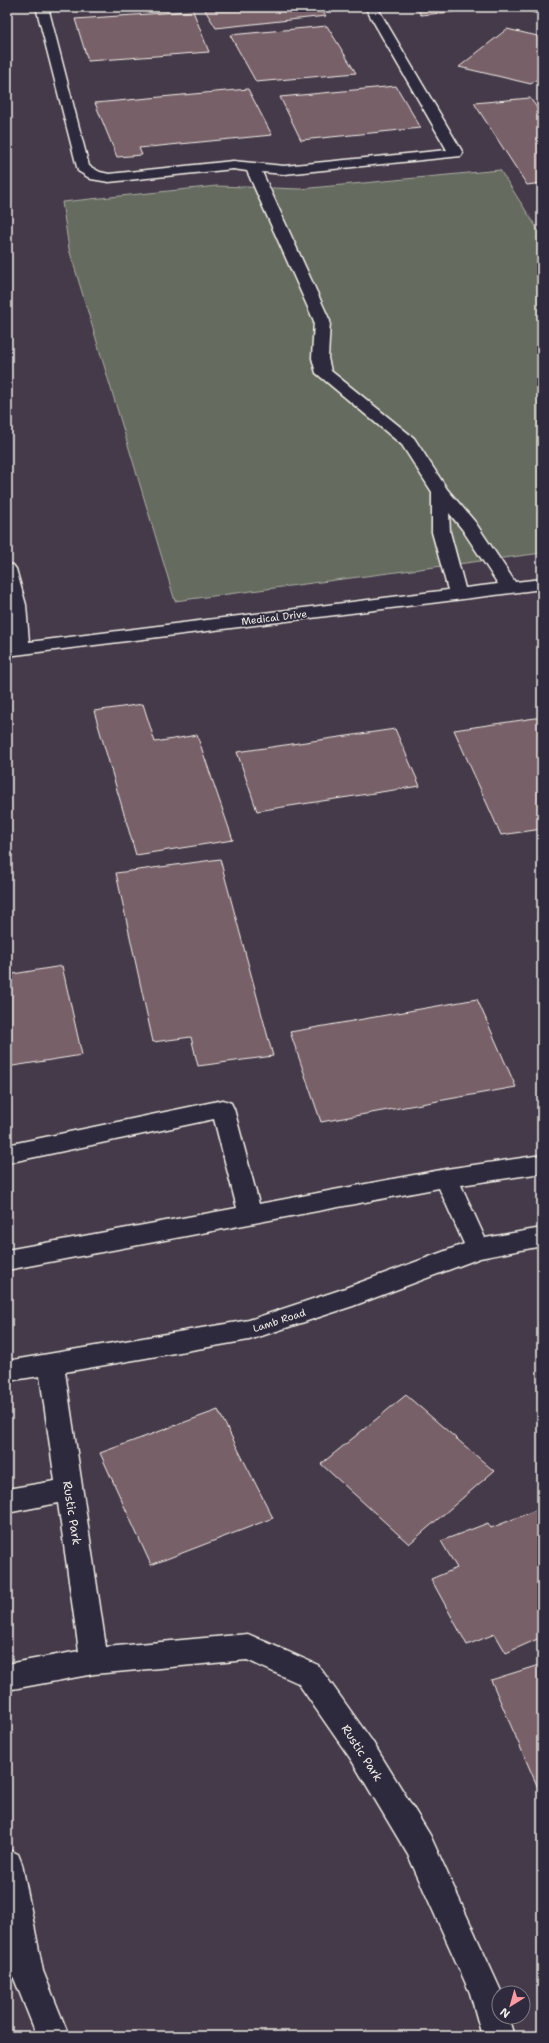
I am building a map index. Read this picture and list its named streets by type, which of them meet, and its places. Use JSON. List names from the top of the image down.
{
  "streets": {
    "street": ["Medical Drive", "Lamb Road", "Rustic Park"]
  },
  "crossings": [
    ["Lamb Road", "Rustic Park"]
  ],
  "north": "bottom left"
}
